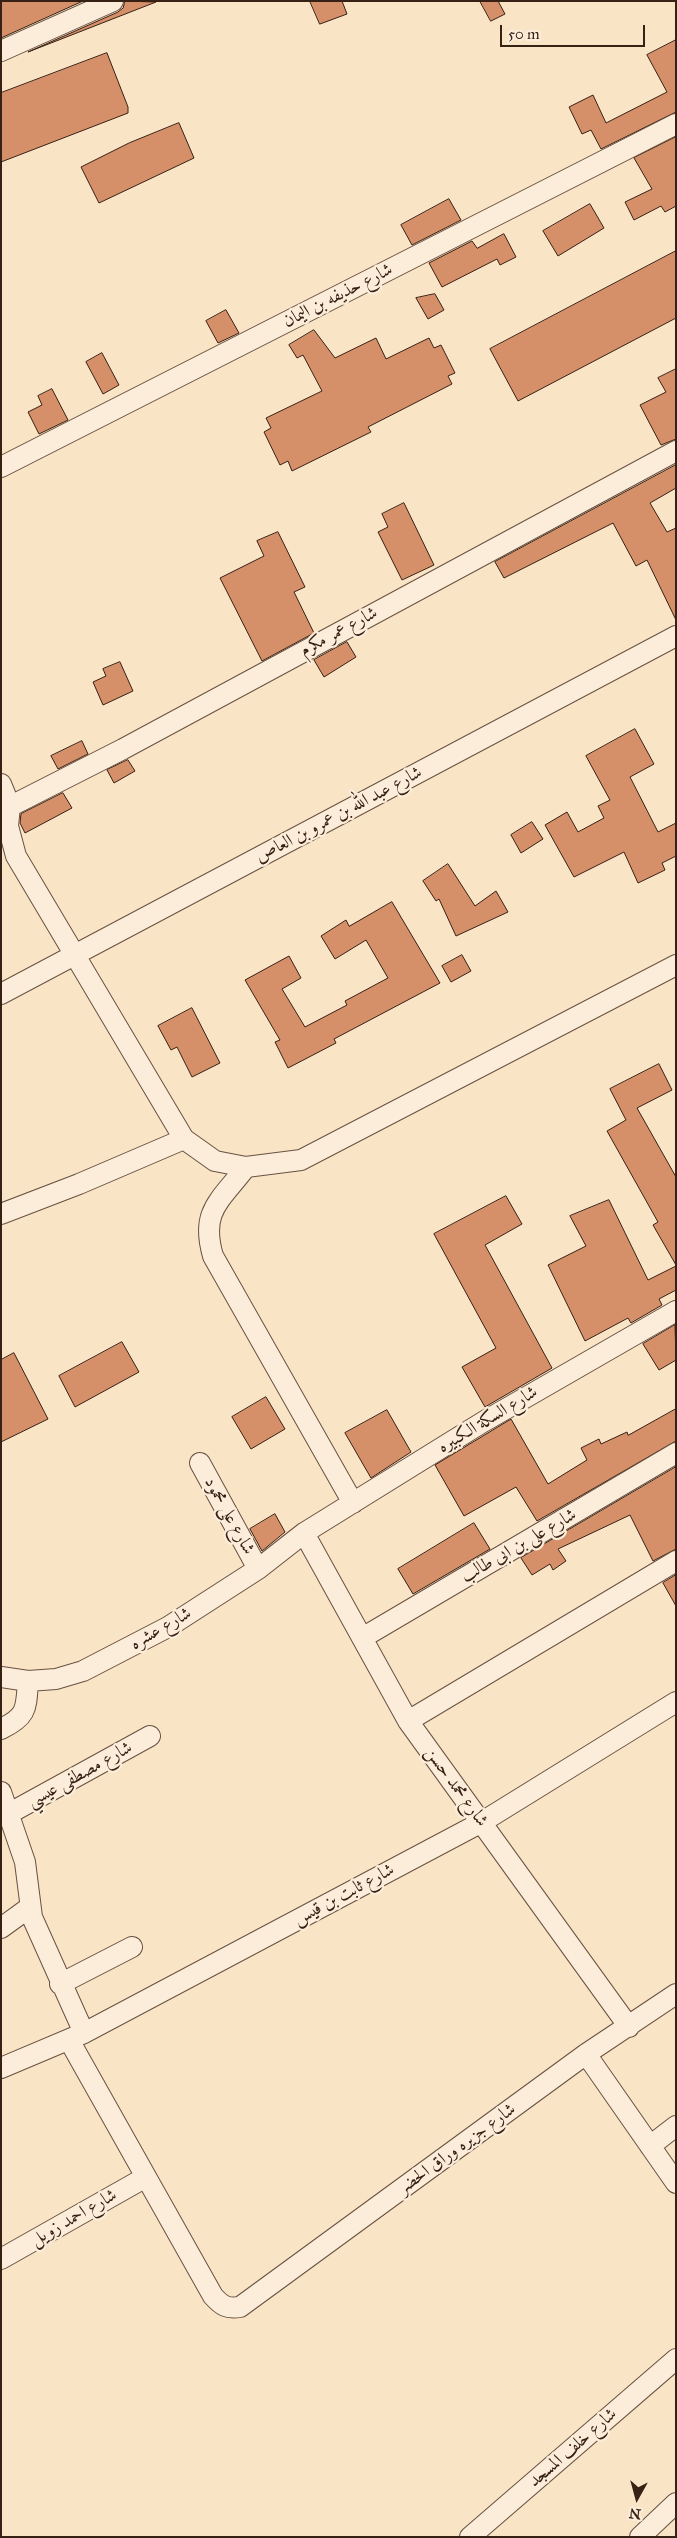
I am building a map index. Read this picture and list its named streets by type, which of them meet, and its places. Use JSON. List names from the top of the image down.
{
  "streets": {
    "street": [
      "شارع حذيفه بن اليمان",
      "شارع عمر مكرم",
      "شارع عبد الله بن عمرو بن العاص",
      "شارع السكة الكبيره",
      "شارع على محمود",
      "شارع على بن ابى طالب",
      "شارع عشره",
      "شارع مصطفى عيسي",
      "شارع محمد حسن",
      "شارع ثابت بن قيس",
      "شارع جزيره وراق الحضر",
      "شارع احمد زويل",
      "شارع خلف المسجد"
    ]
  },
  "crossings": [
    ["شارع السكة الكبيره", "شارع عشره"],
    ["شارع السكة الكبيره", "شارع محمد حسن"],
    ["شارع على محمود", "شارع عشره"],
    ["شارع على بن ابى طالب", "شارع محمد حسن"],
    ["شارع عشره", "شارع محمد حسن"],
    ["شارع محمد حسن", "شارع ثابت بن قيس"],
    ["شارع محمد حسن", "شارع جزيره وراق الحضر"],
    ["شارع جزيره وراق الحضر", "شارع احمد زويل"]
  ],
  "scale_bar": "50 m",
  "north": "bottom"
}
